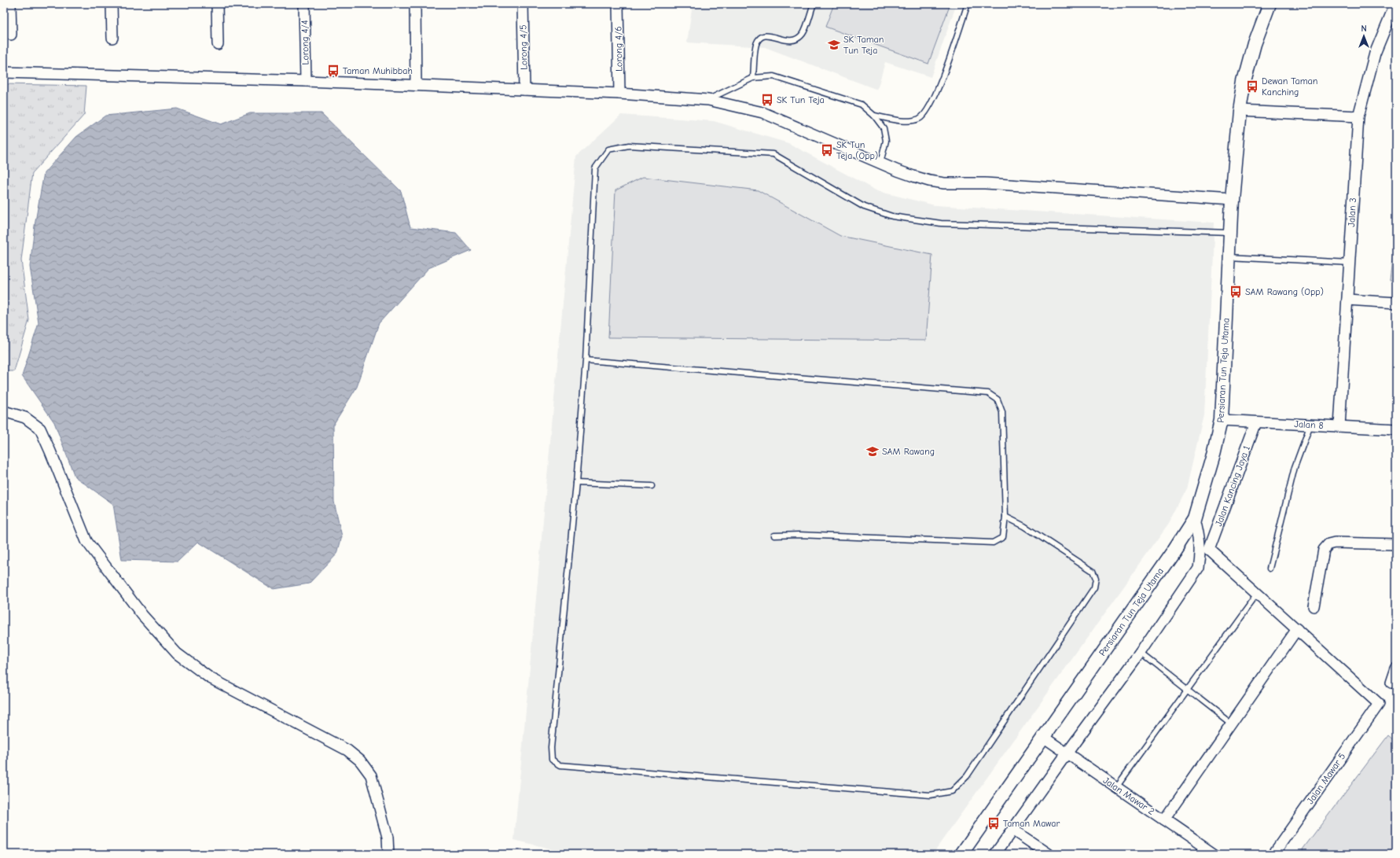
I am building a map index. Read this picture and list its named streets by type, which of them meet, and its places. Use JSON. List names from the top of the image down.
{
  "streets": {
    "street": [
      "Lorong 4/4",
      "Lorong 4/5",
      "Lorong 4/6",
      "Jalan 3",
      "Persiaran Tun Teja Utama",
      "Jalan 8",
      "Jalan Kancing Jaya 1",
      "Jalan Mawar 5",
      "Jalan Mawar 2"
    ]
  },
  "crossings": [
    ["Jalan 3", "Jalan 8"],
    ["Persiaran Tun Teja Utama", "Jalan 8"],
    ["Persiaran Tun Teja Utama", "Jalan Mawar 2"],
    ["Jalan 8", "Jalan Kancing Jaya 1"]
  ],
  "places": {
    "school or university": ["SK Taman Tun Teja", "SAM Rawang"],
    "bus stop": [
      "Taman Muhibbah",
      "Dewan Taman Kanching",
      "SK Tun Teja",
      "SK Tun Teja (Opp)",
      "SAM Rawang (Opp)",
      "Taman Mawar"
    ]
  },
  "north": "top"
}
